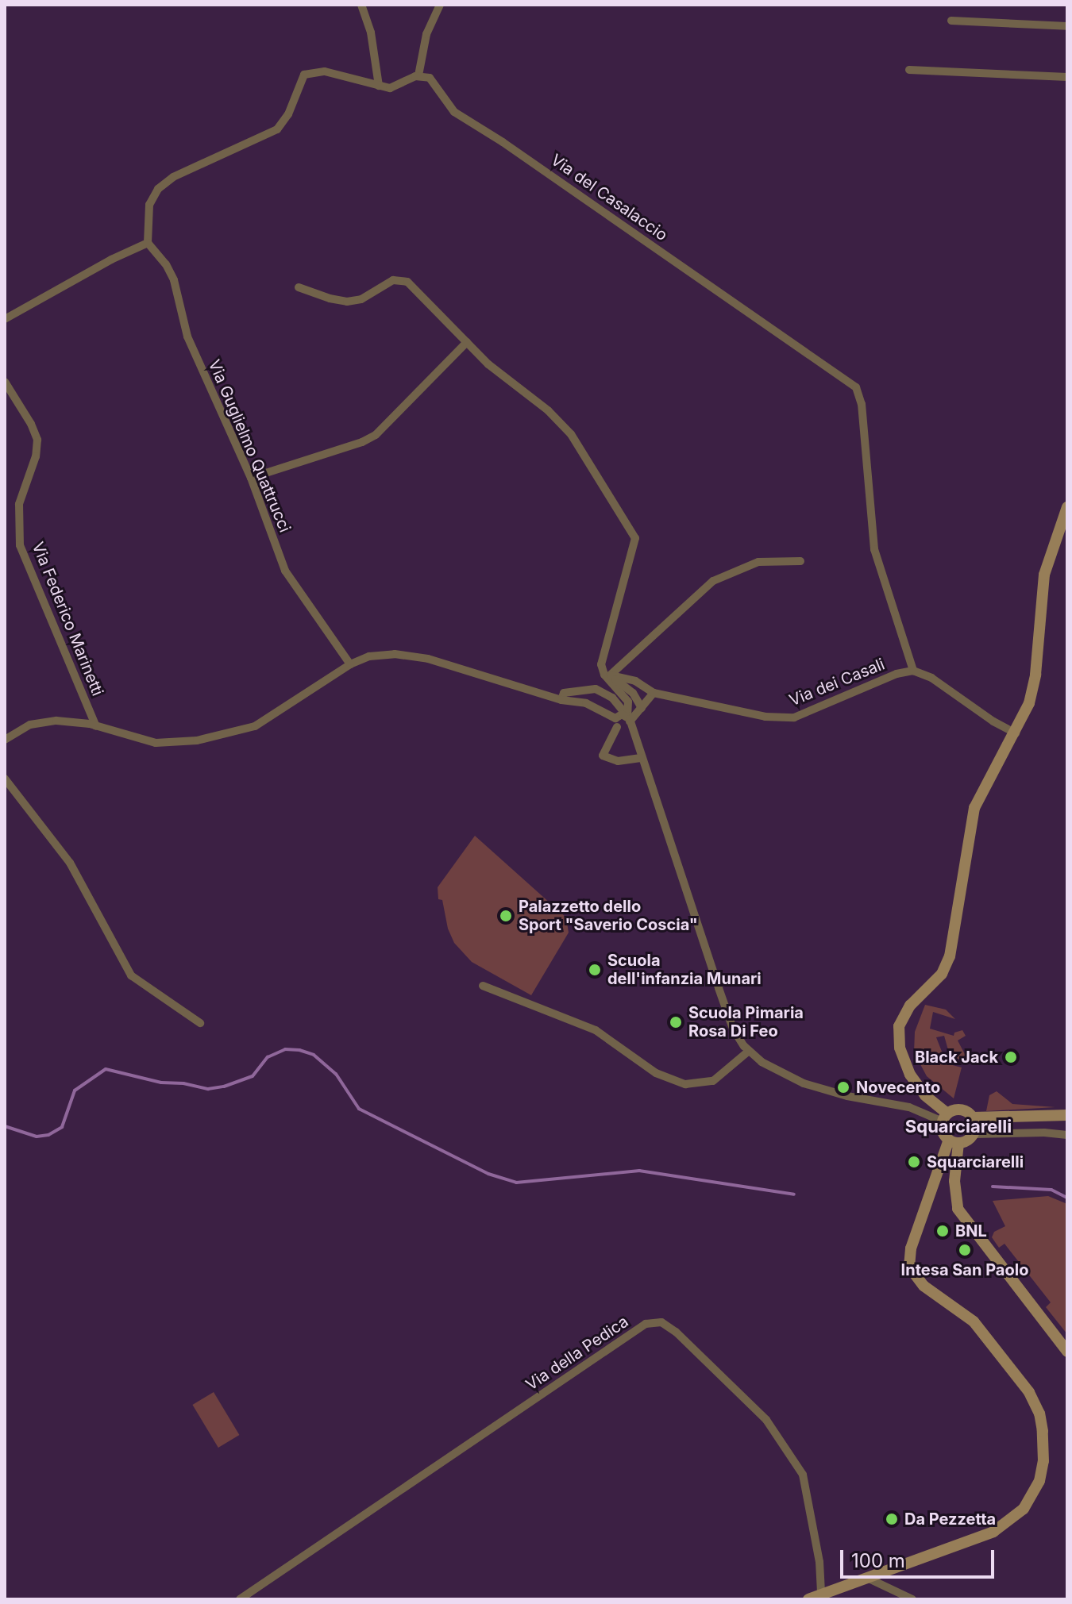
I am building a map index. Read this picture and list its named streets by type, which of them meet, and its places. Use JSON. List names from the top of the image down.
{
  "streets": {
    "street": [
      "Via del Casalaccio",
      "Via Guglielmo Quattrucci",
      "Via Federico Marinetti",
      "Via dei Casali",
      "Via della Pedica"
    ]
  },
  "crossings": [
    ["Via del Casalaccio", "Via dei Casali"]
  ],
  "districts": ["Squarciarelli"],
  "places": [
    "Palazzetto dello Sport \"Saverio Coscia\"",
    "Scuola dell'infanzia Munari",
    "Scuola Pimaria Rosa Di Feo",
    "Black Jack",
    "Novecento",
    "Squarciarelli",
    "BNL",
    "Intesa San Paolo",
    "Da Pezzetta"
  ],
  "scale_bar": "100 m"
}
